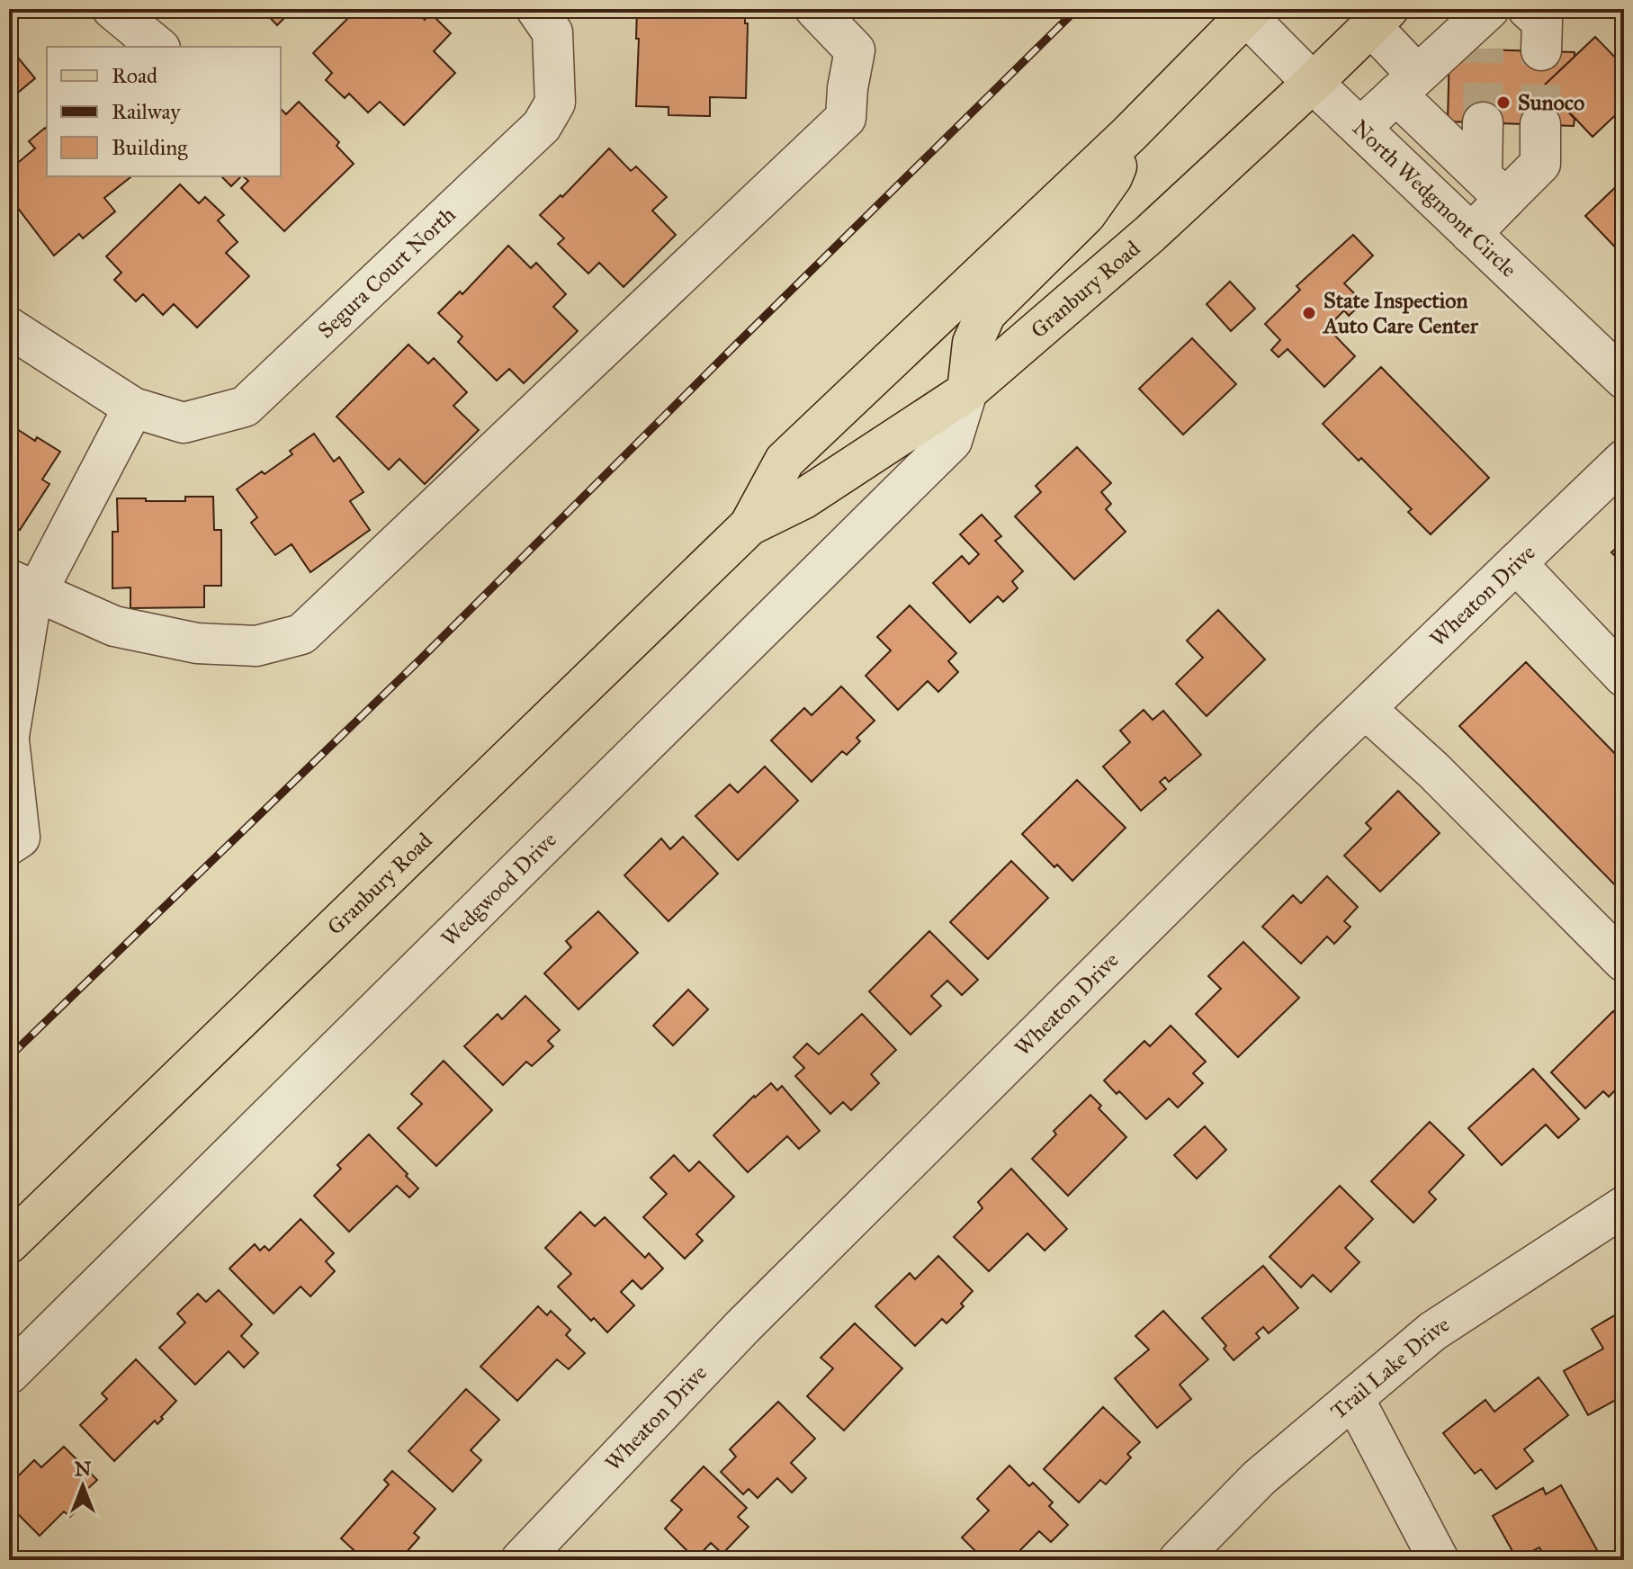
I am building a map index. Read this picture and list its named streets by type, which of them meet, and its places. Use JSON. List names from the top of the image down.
{
  "streets": {
    "main road": ["Granbury Road"],
    "street": [
      "North Wedgmont Circle",
      "Segura Court North",
      "Wheaton Drive",
      "Wedgwood Drive",
      "Trail Lake Drive"
    ]
  },
  "crossings": [
    ["North Wedgmont Circle", "Granbury Road"],
    ["Granbury Road", "Wedgwood Drive"]
  ],
  "places": ["Sunoco", "State Inspection Auto Care Center"],
  "legend": ["Road", "Railway", "Building"],
  "north": "top"
}
